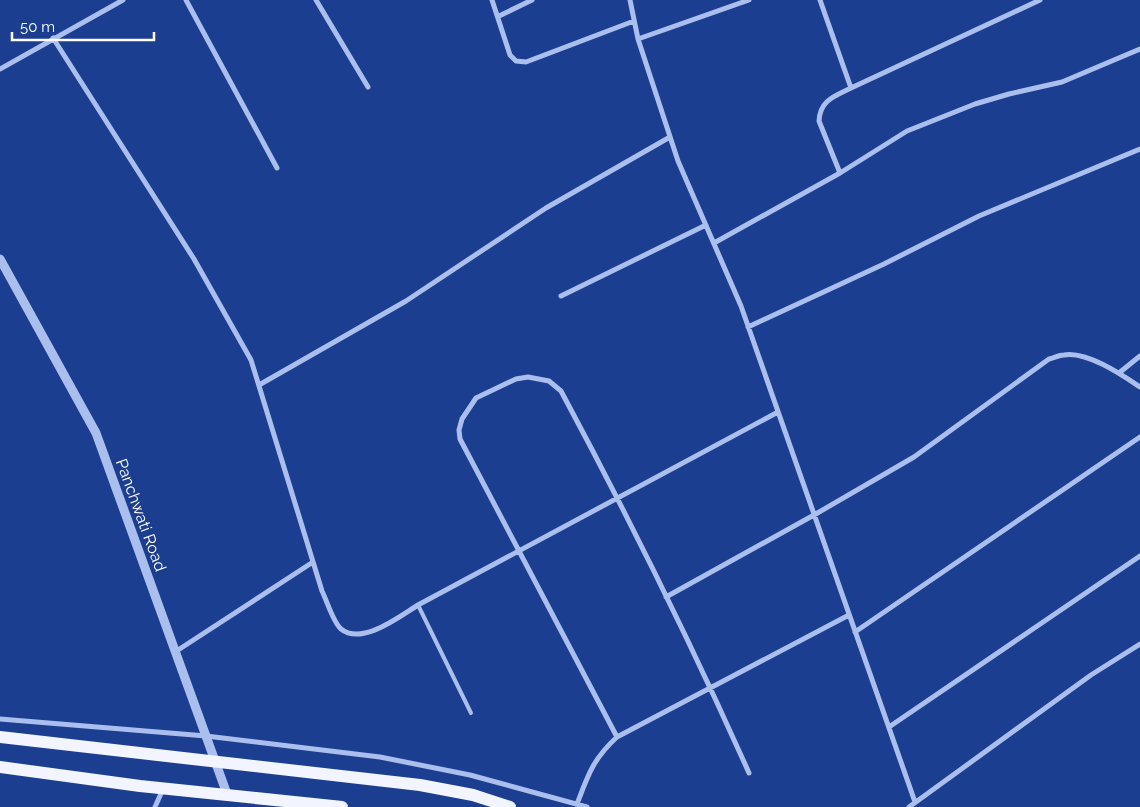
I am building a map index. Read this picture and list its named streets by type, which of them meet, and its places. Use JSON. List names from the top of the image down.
{
  "streets": {
    "street": ["Panchwati Road"]
  },
  "scale_bar": "50 m"
}
